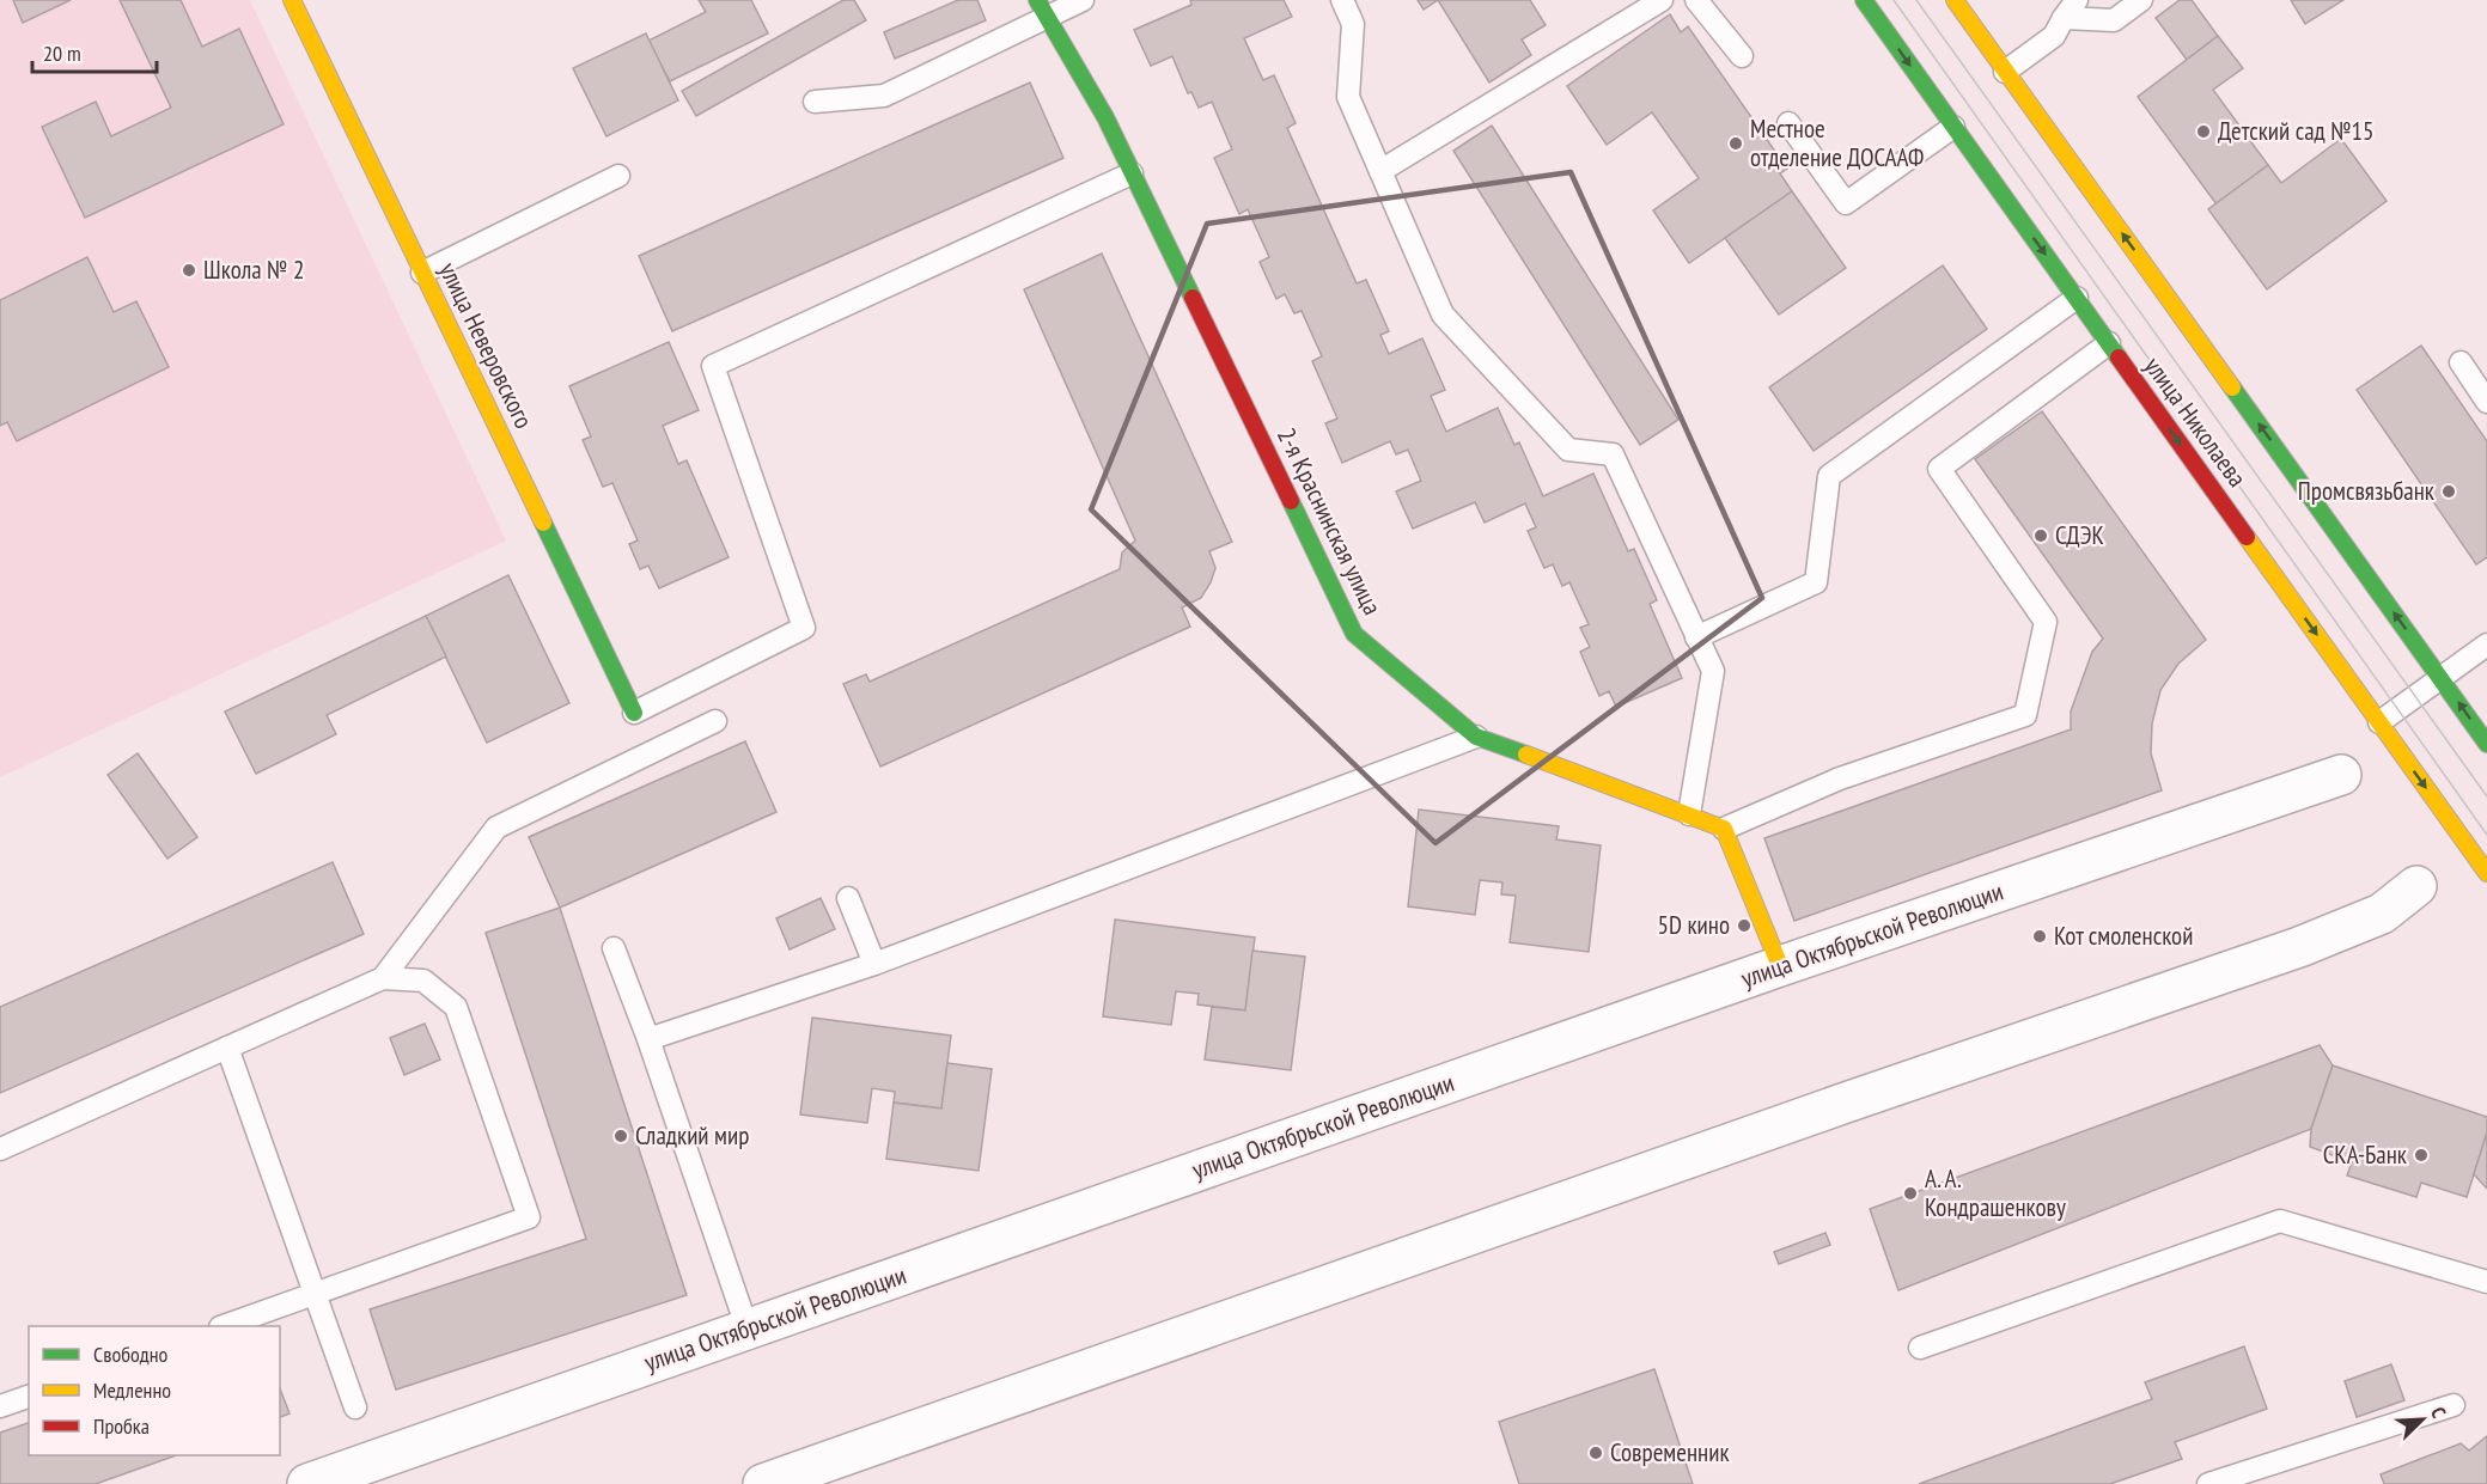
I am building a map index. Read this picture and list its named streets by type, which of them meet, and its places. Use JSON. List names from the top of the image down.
{
  "streets": {
    "street": [
      "улица Неверовского",
      "улица Николаева",
      "2-я Краснинская улица",
      "улица Октябрьской Революции"
    ]
  },
  "places": [
    "Детский сад №15",
    "Местное отделение ДОСААФ",
    "Школа № 2",
    "Промсвязьбанк",
    "СДЭК",
    "5D кино",
    "Кот смоленской",
    "Сладкий мир",
    "СКА-Банк",
    "А. А. Кондрашенкову",
    "Современник"
  ],
  "legend": ["Свободно", "Медленно", "Пробка"],
  "scale_bar": "20 m",
  "north": "top right"
}
